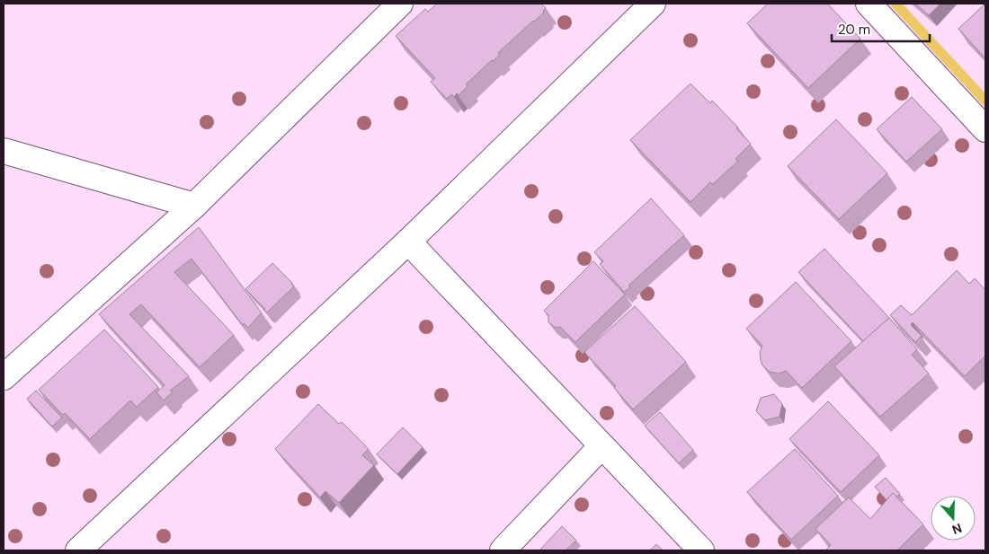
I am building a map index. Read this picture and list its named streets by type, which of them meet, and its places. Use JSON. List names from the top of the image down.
{
  "scale_bar": "20 m",
  "north": "bottom"
}
